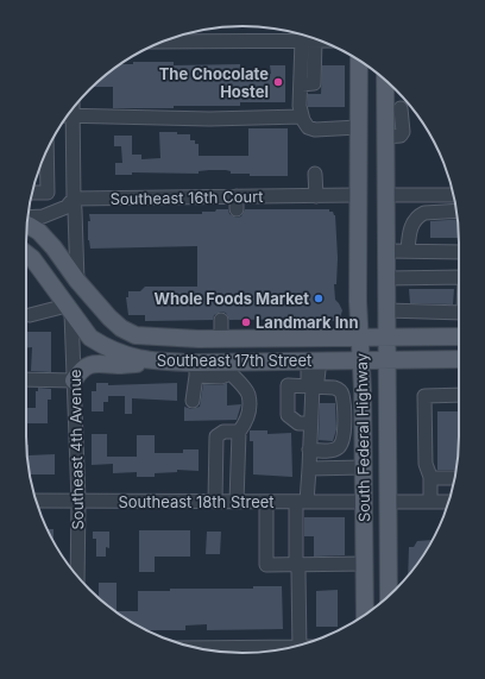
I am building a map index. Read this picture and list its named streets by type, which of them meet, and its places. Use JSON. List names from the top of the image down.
{
  "streets": {
    "main road": ["Southeast 17th Street", "South Federal Highway"],
    "street": ["Southeast 16th Court", "Southeast 4th Avenue", "Southeast 18th Street"]
  },
  "crossings": [
    ["Southeast 16th Court", "South Federal Highway"],
    ["Southeast 17th Street", "South Federal Highway"],
    ["Southeast 17th Street", "Southeast 4th Avenue"],
    ["South Federal Highway", "Southeast 18th Street"],
    ["Southeast 4th Avenue", "Southeast 18th Street"]
  ],
  "places": ["The Chocolate Hostel", "Whole Foods Market", "Landmark Inn"]
}
